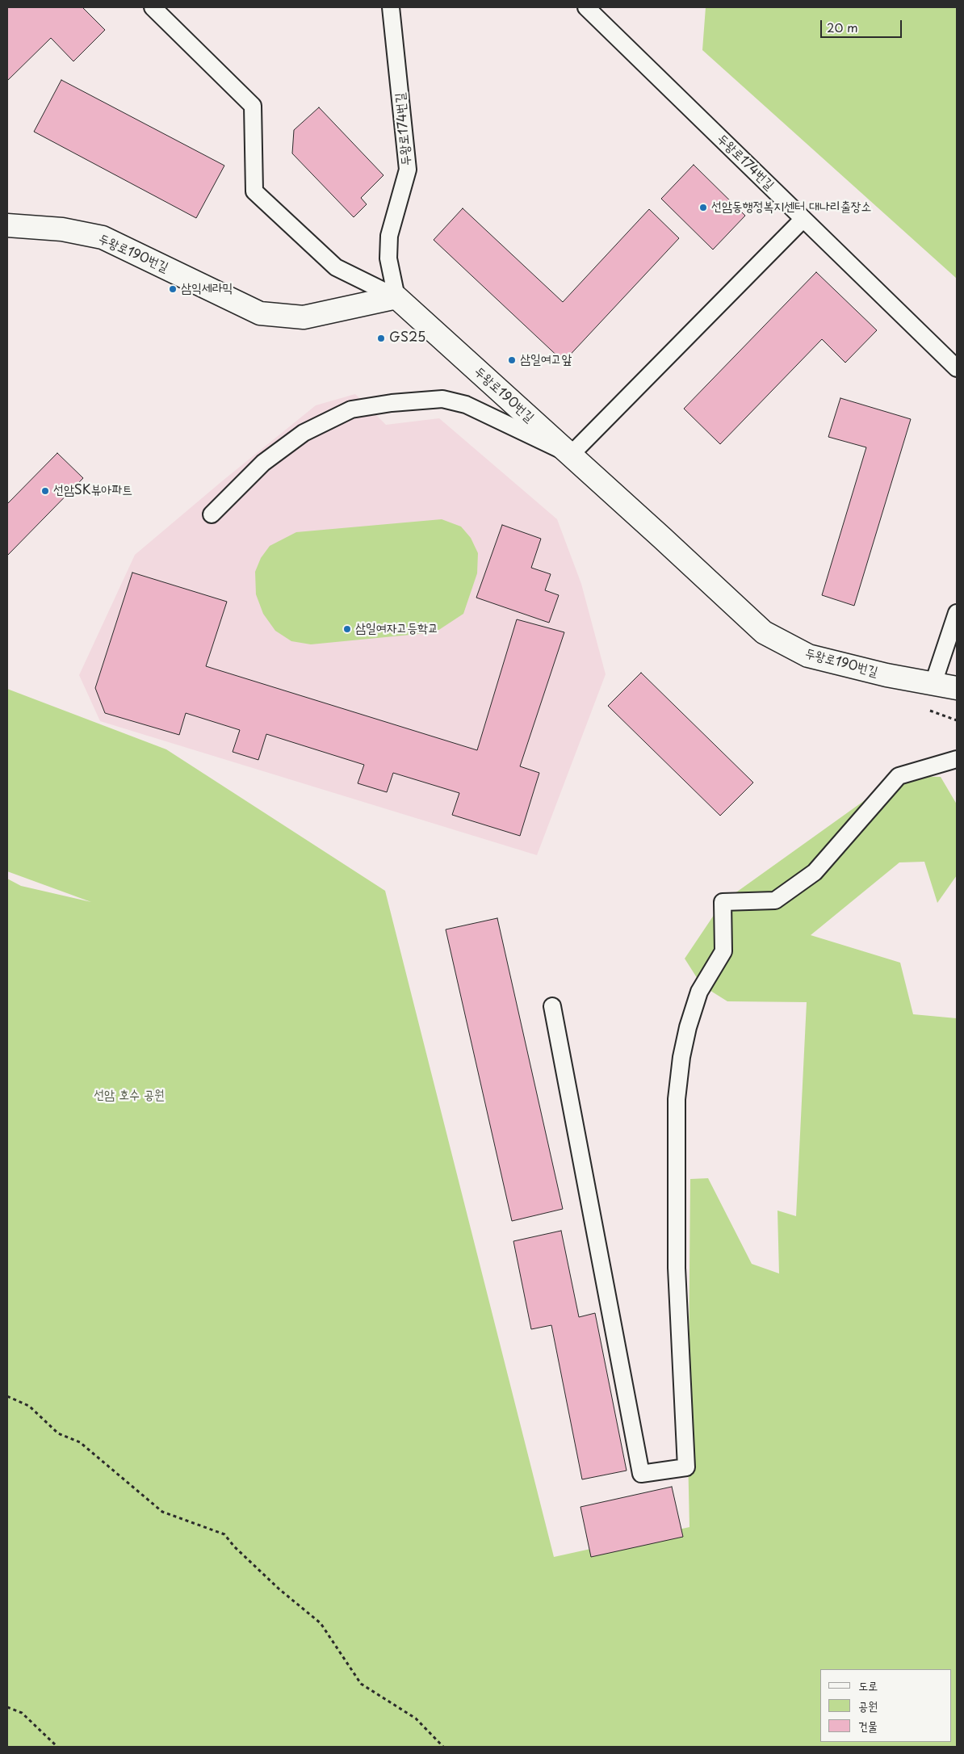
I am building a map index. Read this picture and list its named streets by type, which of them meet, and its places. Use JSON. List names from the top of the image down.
{
  "streets": {
    "street": ["두왕로190번길"],
    "lane": ["두왕로174번길"]
  },
  "crossings": [
    ["두왕로174번길", "두왕로190번길"]
  ],
  "parks": ["선암 호수 공원"],
  "places": [
    "선암동행정복지센터 대나리출장소",
    "삼익세라믹",
    "GS25",
    "삼일여고앞",
    "선암SK뷰아파트",
    "삼일여자고등학교"
  ],
  "legend": ["도로", "공원", "건물"],
  "scale_bar": "20 m"
}
